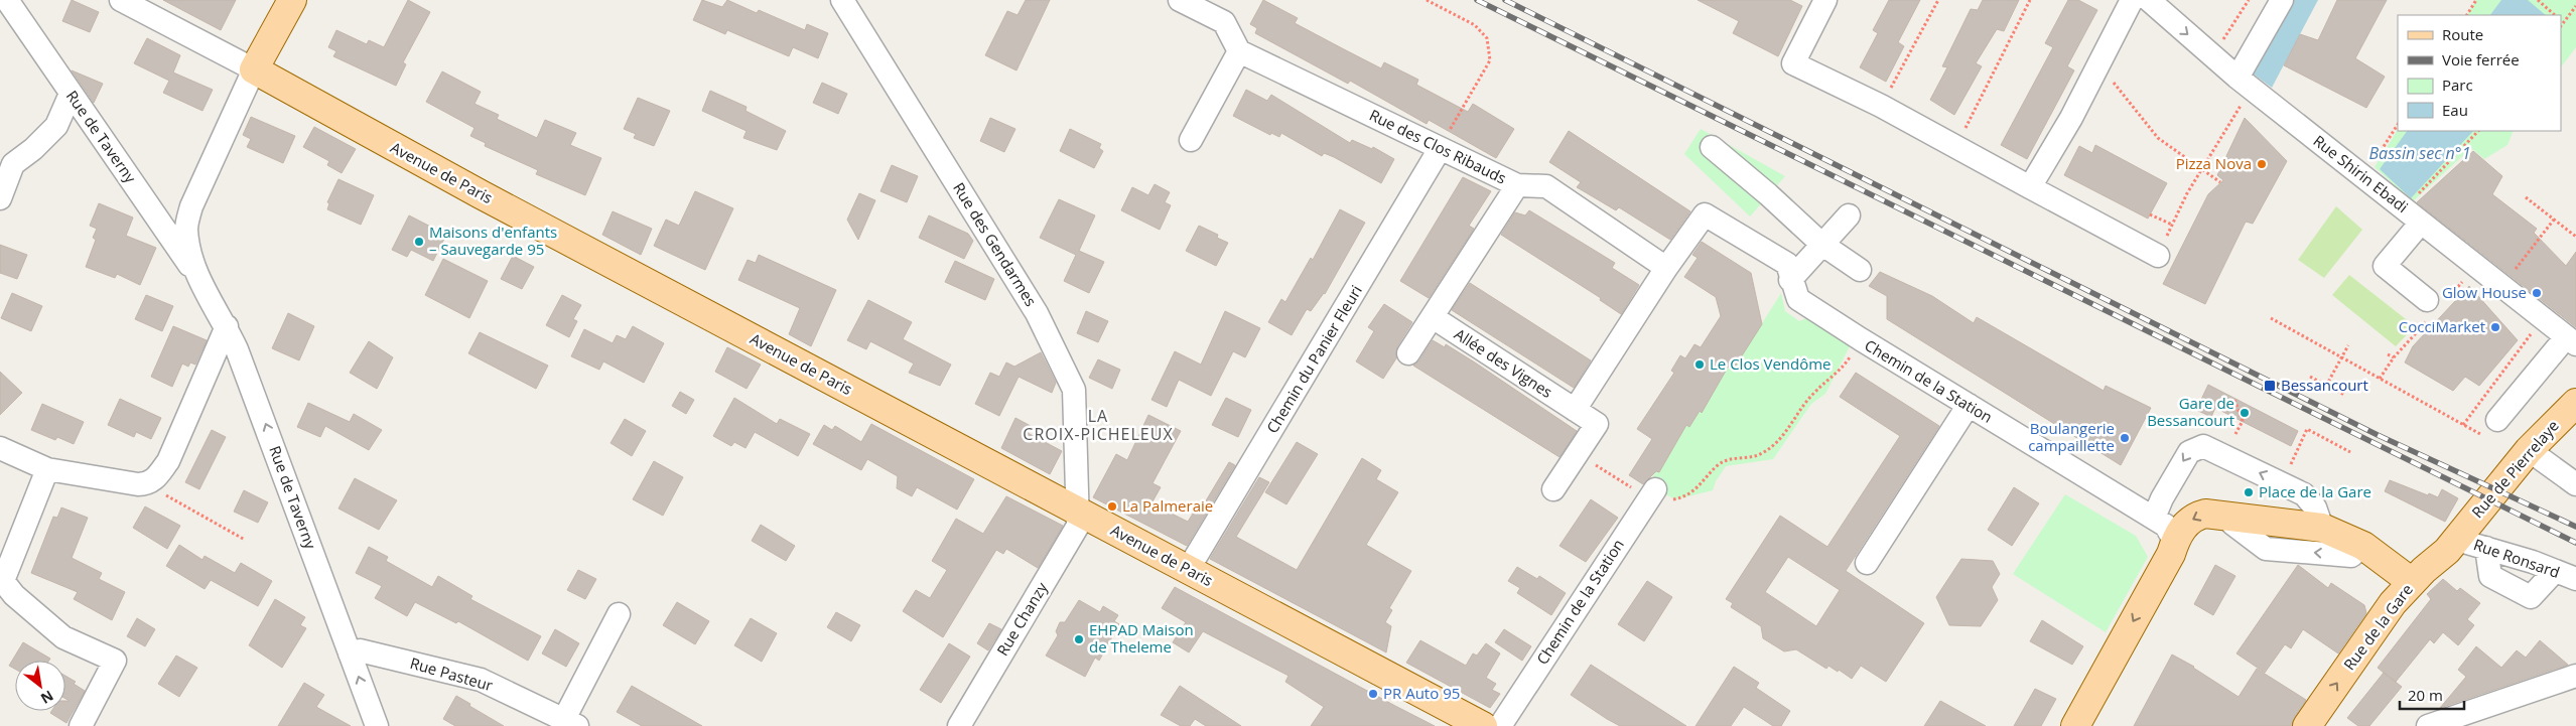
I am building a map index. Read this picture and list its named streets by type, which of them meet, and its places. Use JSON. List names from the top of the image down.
{
  "streets": {
    "main road": ["Avenue de Paris", "Rue de Pierrelaye", "Rue de la Gare"],
    "street": [
      "Rue de Taverny",
      "Rue des Clos Ribauds",
      "Rue Shirin Ebadi",
      "Rue des Gendarmes",
      "Chemin du Panier Fleuri",
      "Allée des Vignes",
      "Chemin de la Station",
      "Rue Ronsard",
      "Rue Chanzy",
      "Rue Pasteur"
    ]
  },
  "crossings": [
    ["Rue de Taverny", "Avenue de Paris"],
    ["Rue de Taverny", "Rue Pasteur"],
    ["Rue des Clos Ribauds", "Chemin du Panier Fleuri"],
    ["Avenue de Paris", "Rue des Gendarmes"],
    ["Avenue de Paris", "Chemin du Panier Fleuri"],
    ["Avenue de Paris", "Rue Chanzy"],
    ["Rue des Gendarmes", "Rue Chanzy"],
    ["Rue de Pierrelaye", "Rue Ronsard"],
    ["Rue de Pierrelaye", "Rue de la Gare"],
    ["Rue Ronsard", "Rue de la Gare"]
  ],
  "one_way": ["Rue de Taverny"],
  "districts": ["LA CROIX-PICHELEUX"],
  "water": ["Bassin sec n°1"],
  "places": {
    "other": [
      "Pizza Nova",
      "Maisons d'enfants – Sauvegarde 95",
      "Glow House",
      "CocciMarket",
      "Le Clos Vendôme",
      "Gare de Bessancourt",
      "Boulangerie campaillette",
      "Place de la Gare",
      "La Palmeraie",
      "EHPAD Maison de Theleme",
      "PR Auto 95"
    ],
    "transit": ["Bessancourt"]
  },
  "legend": [
    "Route",
    "Voie ferrée",
    "Parc",
    "Eau"
  ],
  "scale_bar": "20 m",
  "north": "bottom right"
}
